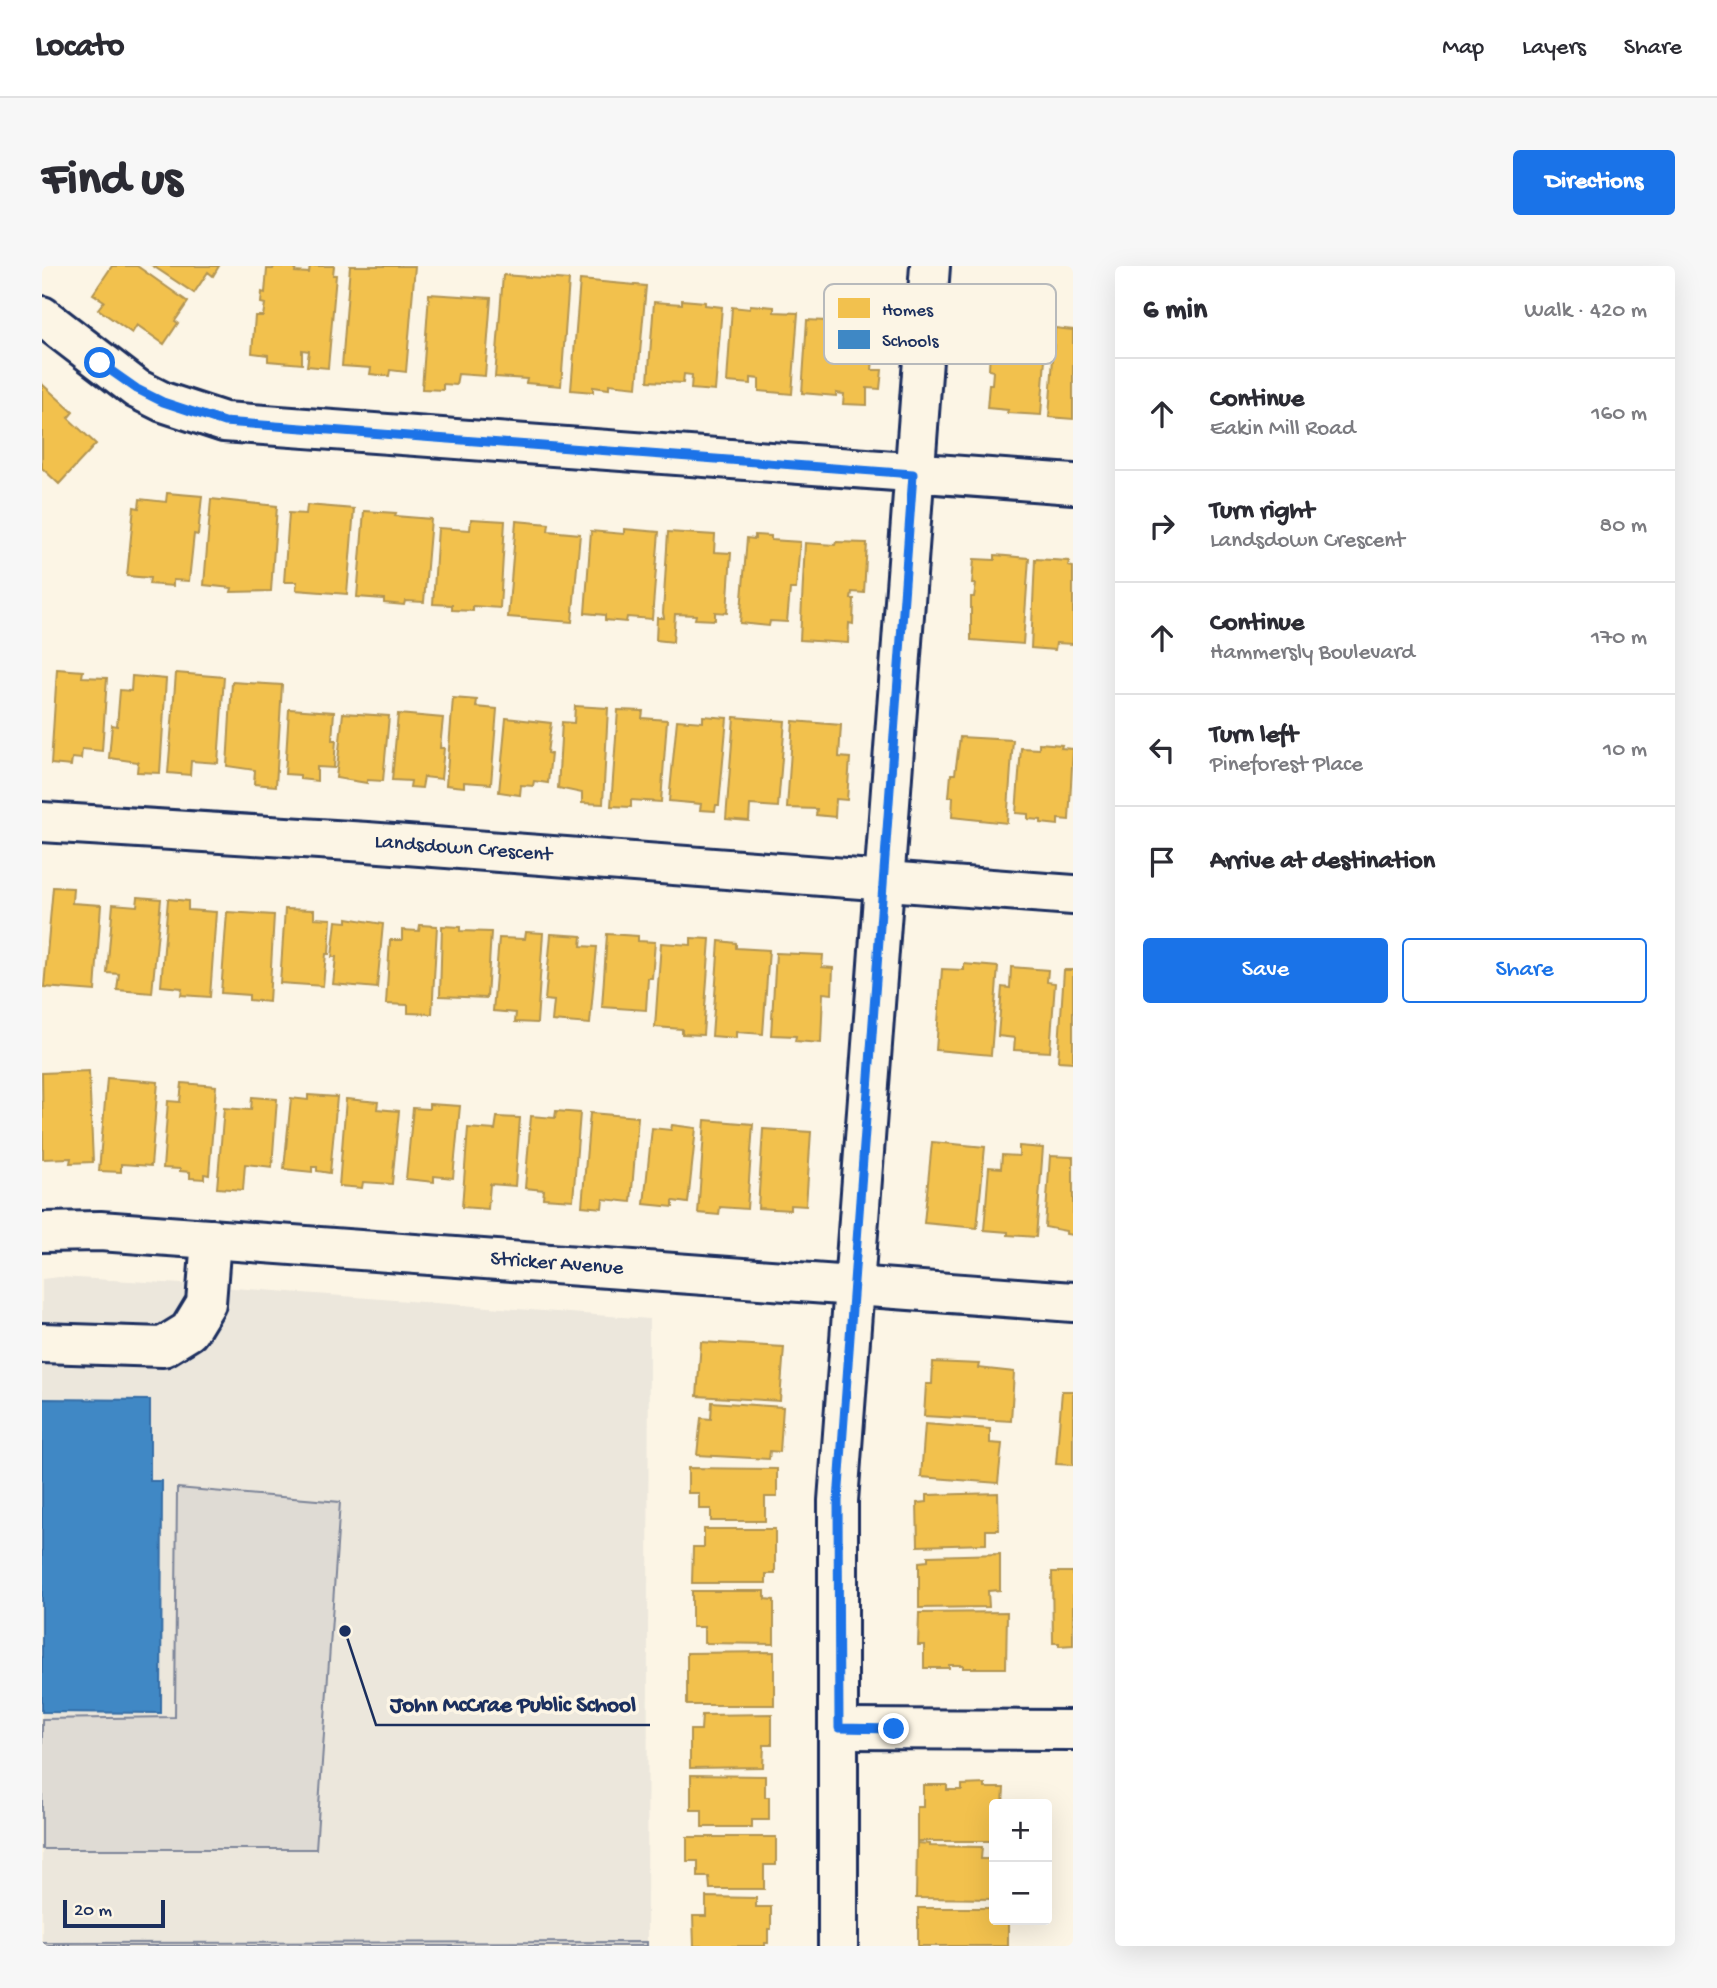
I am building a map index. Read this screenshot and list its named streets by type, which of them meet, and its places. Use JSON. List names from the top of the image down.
{
  "streets": {
    "street": ["Landsdown Crescent", "Stricker Avenue"]
  },
  "places": ["John McCrae Public School"],
  "legend": ["Homes", "Schools"],
  "scale_bar": "20 m",
  "page": {
    "header": "Locato",
    "nav": ["Map", "Layers", "Share"],
    "buttons": [
      "Directions",
      ["Save", "Share"]
    ],
    "title": "Find us",
    "heading": ["6 min", "Walk · 420 m"],
    "list": [
      ["Continue", "Eakin Mill Road", "160 m"],
      ["Turn right", "Landsdown Crescent", "80 m"],
      ["Continue", "Hammersly Boulevard", "170 m"],
      ["Turn left", "Pineforest Place", "10 m"],
      "Arrive at destination"
    ],
    "map_buttons": ["+", "−"],
    "scale": "20 m"
  }
}
